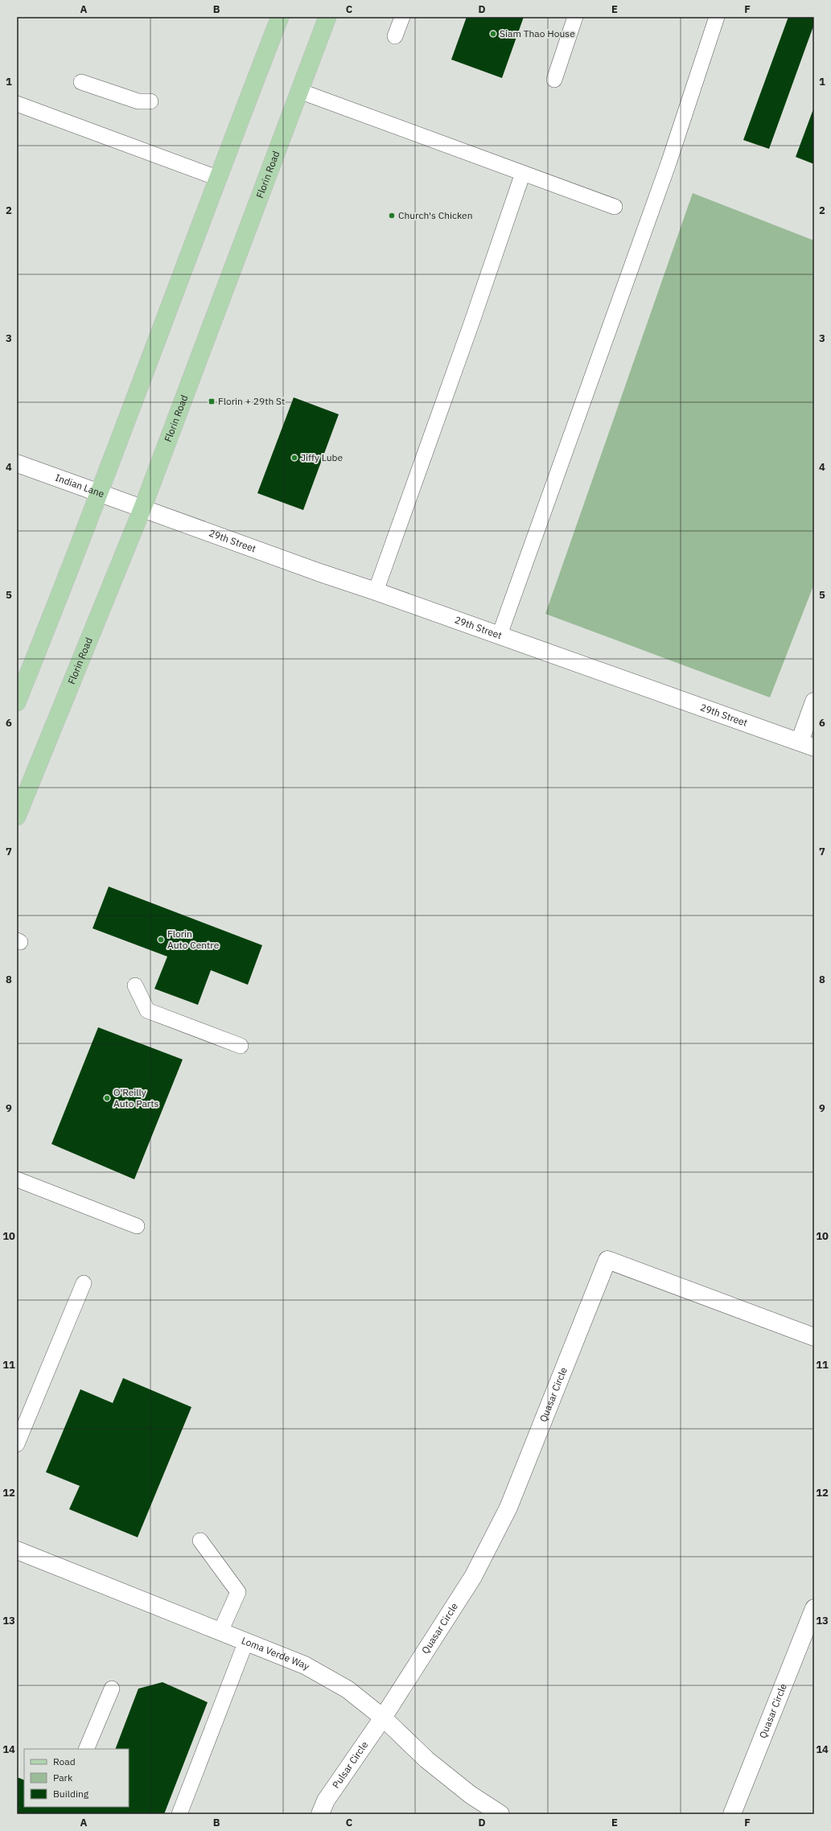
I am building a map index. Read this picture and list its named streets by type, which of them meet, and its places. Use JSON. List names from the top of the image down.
{
  "streets": {
    "main road": ["Florin Road"],
    "street": [
      "Indian Lane",
      "29th Street",
      "Quasar Circle",
      "Loma Verde Way",
      "Pulsar Circle"
    ]
  },
  "crossings": [
    ["Florin Road", "Indian Lane"],
    ["Florin Road", "29th Street"],
    ["Indian Lane", "29th Street"],
    ["Quasar Circle", "Loma Verde Way"],
    ["Quasar Circle", "Pulsar Circle"],
    ["Loma Verde Way", "Pulsar Circle"]
  ],
  "places": {
    "other": [
      "Siam Thao House",
      "Church's Chicken",
      "Jiffy Lube",
      "Florin Auto Centre",
      "O'Reilly Auto Parts"
    ],
    "transit": ["Florin + 29th St"]
  },
  "legend": ["Road", "Park", "Building"],
  "grid": {
    "columns": [
      "A",
      "B",
      "C",
      "D",
      "E",
      "F"
    ],
    "rows": [
      "1",
      "2",
      "3",
      "4",
      "5",
      "6",
      "7",
      "8",
      "9",
      "10",
      "11",
      "12",
      "13",
      "14"
    ]
  }
}
